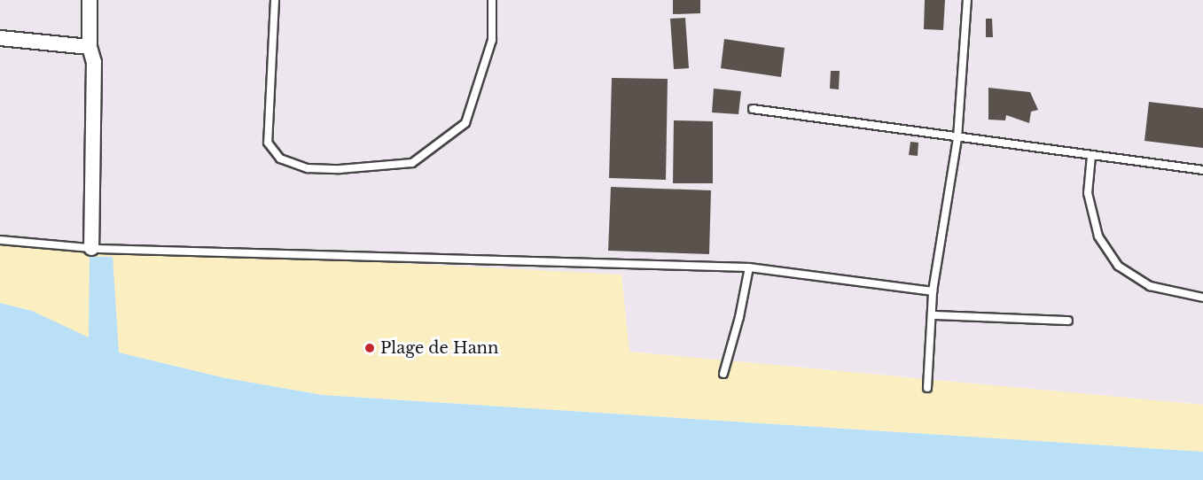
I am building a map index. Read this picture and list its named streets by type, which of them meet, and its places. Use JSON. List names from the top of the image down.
{
  "places": ["Plage de Hann"]
}
